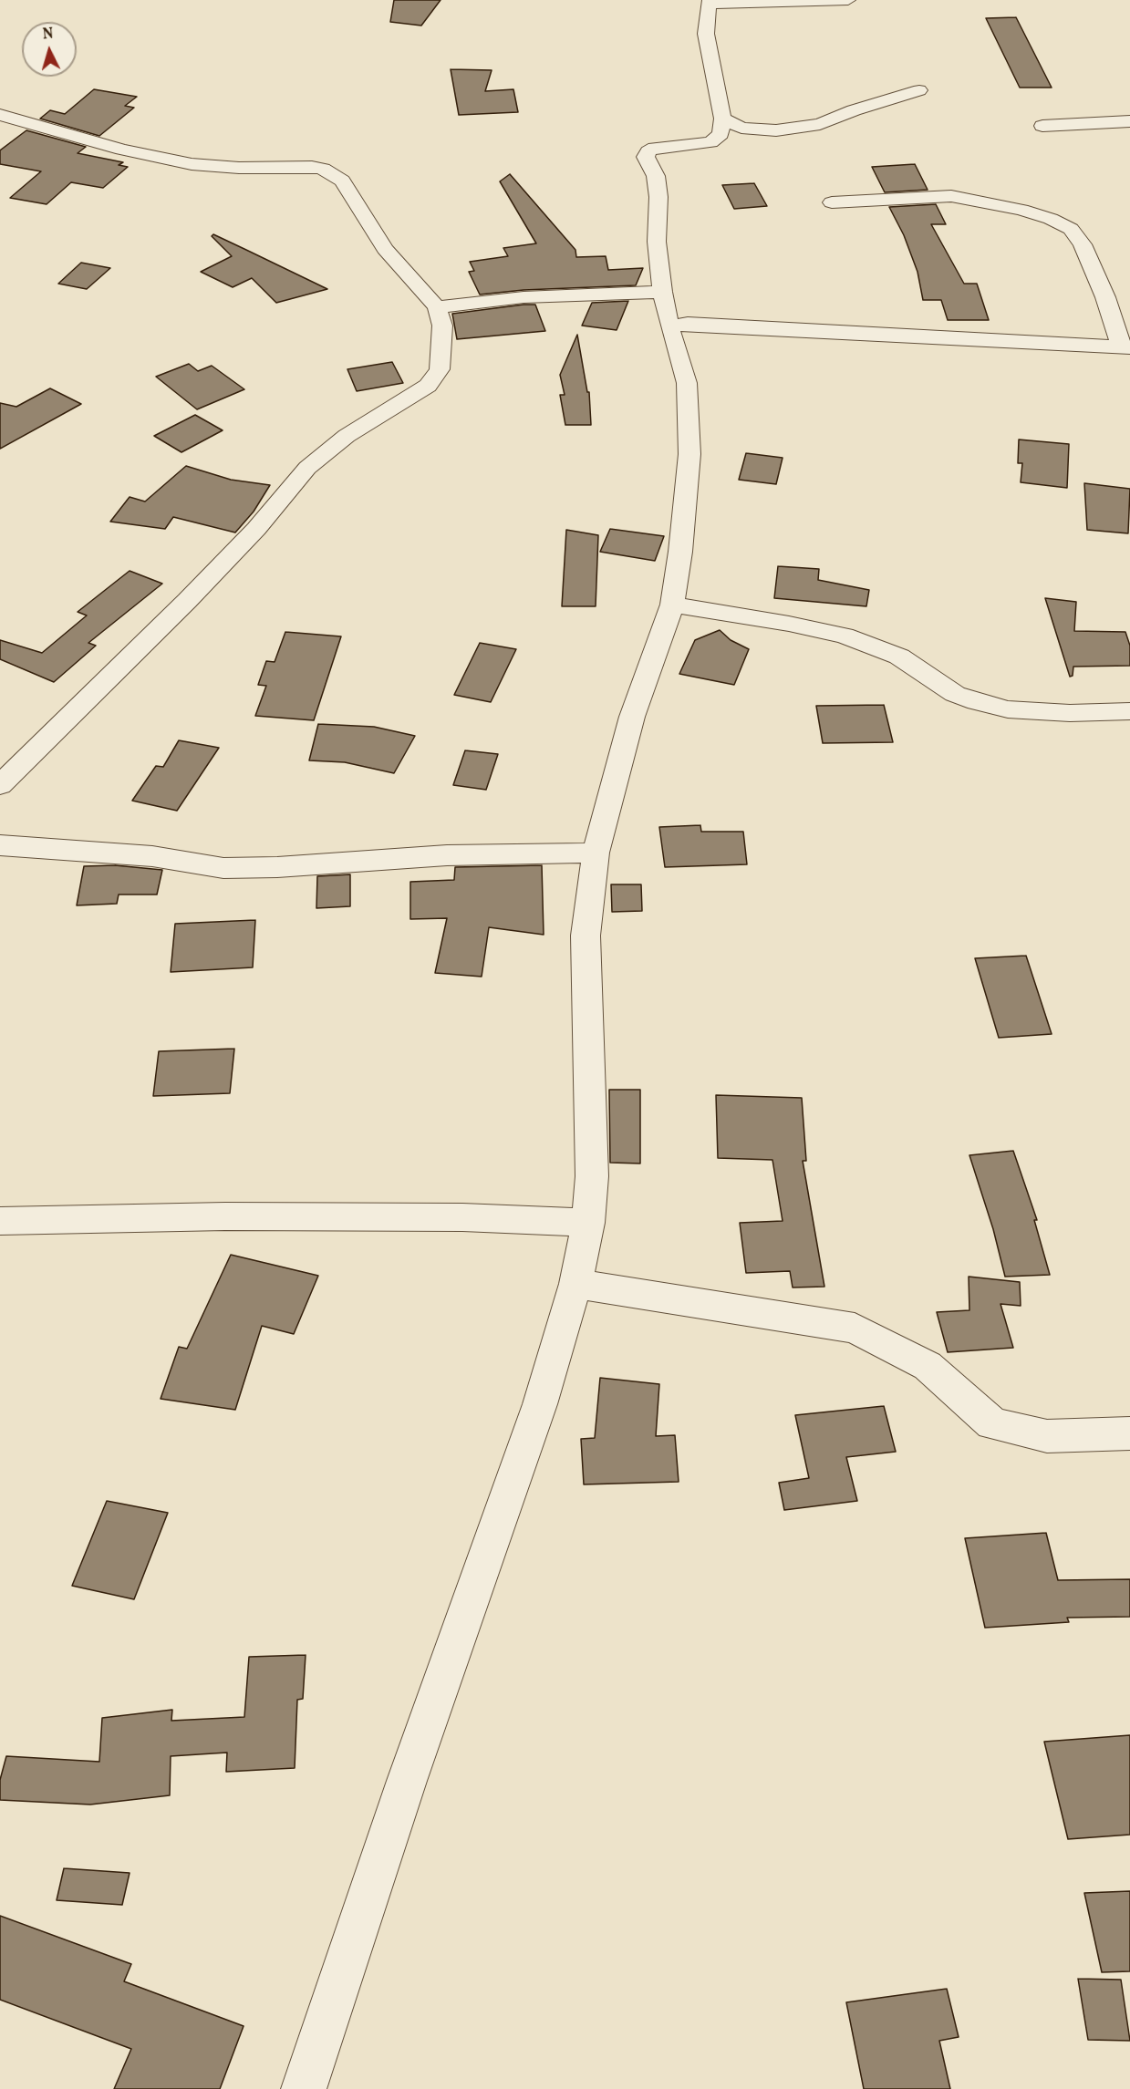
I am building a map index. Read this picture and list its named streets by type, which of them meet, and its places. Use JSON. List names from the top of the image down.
{
  "north": "top"
}
